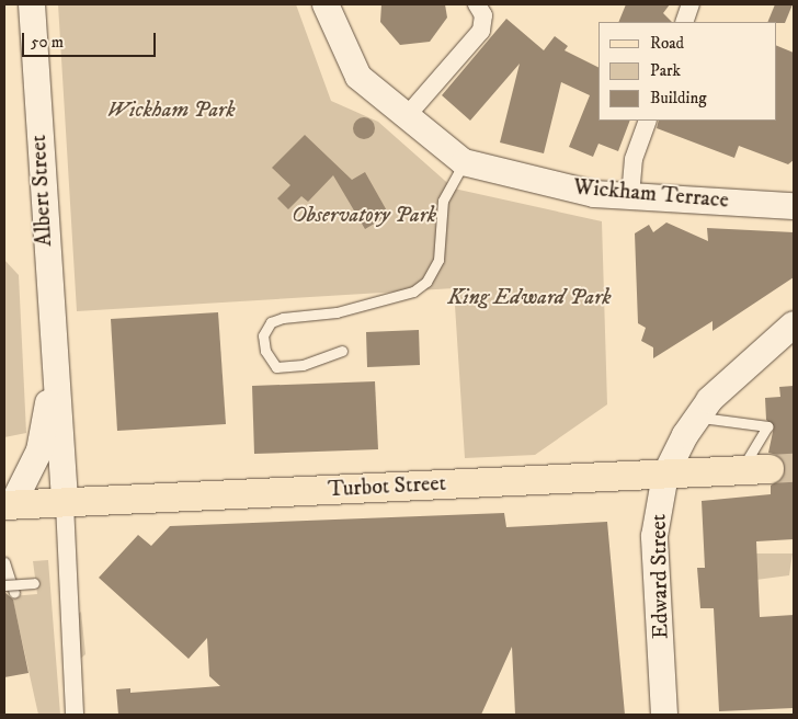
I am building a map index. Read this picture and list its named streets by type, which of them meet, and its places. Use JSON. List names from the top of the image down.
{
  "streets": {
    "main road": ["Turbot Street"],
    "street": ["Albert Street", "Wickham Terrace", "Edward Street"]
  },
  "crossings": [
    ["Albert Street", "Turbot Street"],
    ["Turbot Street", "Edward Street"]
  ],
  "parks": ["Wickham Park", "Observatory Park", "King Edward Park"],
  "legend": ["Road", "Park", "Building"],
  "scale_bar": "50 m"
}
